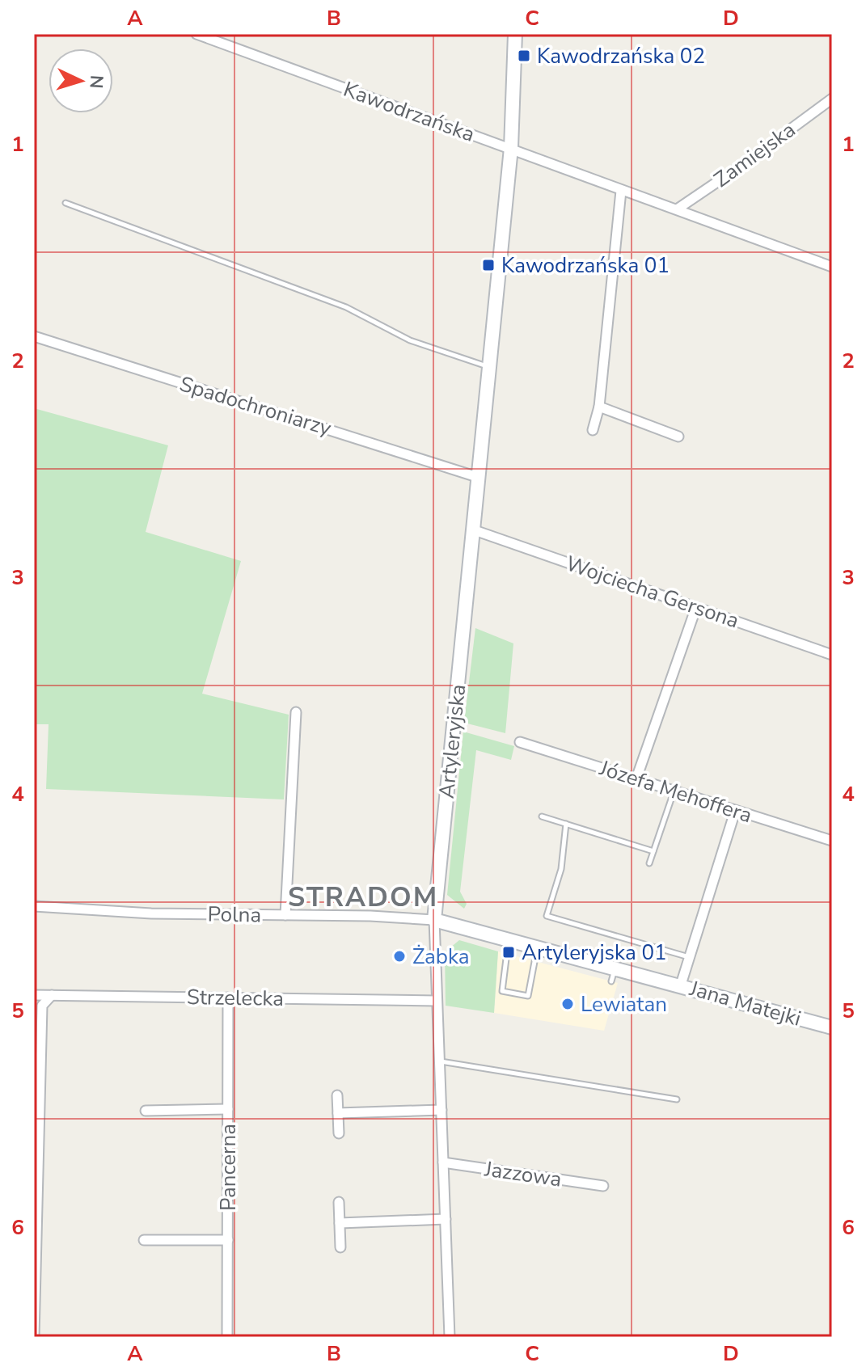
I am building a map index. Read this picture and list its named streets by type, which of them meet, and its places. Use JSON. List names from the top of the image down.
{
  "streets": {
    "street": [
      "Kawodrzańska",
      "Zamiejska",
      "Spadochroniarzy",
      "Wojciecha Gersona",
      "Artyleryjska",
      "Józefa Mehoffera",
      "Polna",
      "Strzelecka",
      "Jana Matejki",
      "Pancerna",
      "Jazzowa"
    ]
  },
  "crossings": [
    ["Kawodrzańska", "Zamiejska"],
    ["Kawodrzańska", "Artyleryjska"],
    ["Spadochroniarzy", "Artyleryjska"],
    ["Wojciecha Gersona", "Artyleryjska"],
    ["Artyleryjska", "Polna"],
    ["Artyleryjska", "Strzelecka"],
    ["Artyleryjska", "Jana Matejki"],
    ["Artyleryjska", "Jazzowa"],
    ["Polna", "Jana Matejki"],
    ["Strzelecka", "Pancerna"]
  ],
  "districts": ["STRADOM"],
  "places": {
    "transit": ["Kawodrzańska 02", "Kawodrzańska 01", "Artyleryjska 01"],
    "other": ["Żabka", "Lewiatan"]
  },
  "north": "right",
  "grid": {
    "columns": [
      "A",
      "B",
      "C",
      "D"
    ],
    "rows": [
      "1",
      "2",
      "3",
      "4",
      "5",
      "6"
    ]
  }
}
